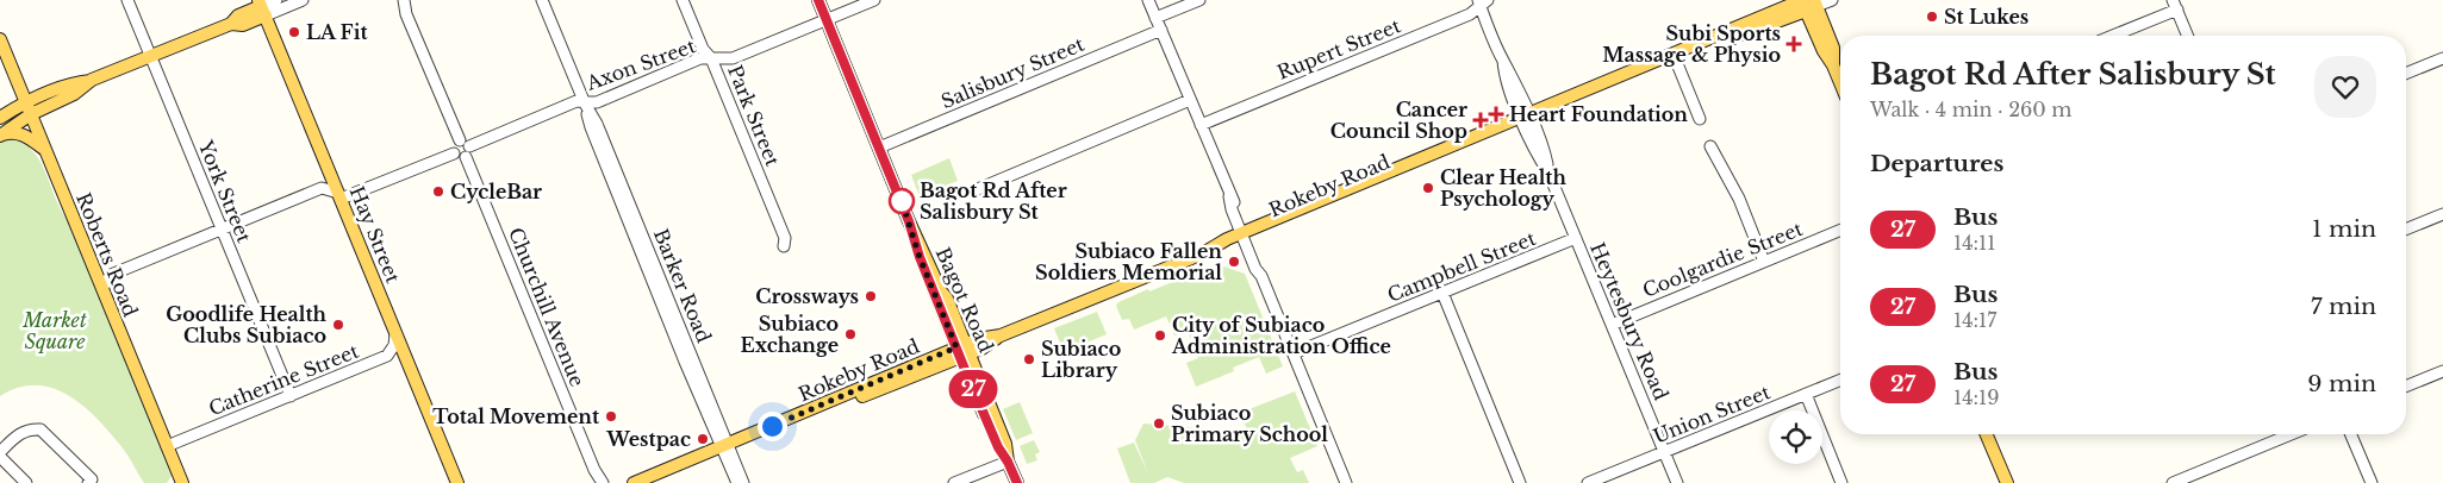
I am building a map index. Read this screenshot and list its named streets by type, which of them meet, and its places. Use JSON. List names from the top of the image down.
{
  "streets": {
    "main road": [
      "Rokeby Road",
      "Hay Street",
      "Roberts Road",
      "Bagot Road"
    ],
    "street": [
      "Rupert Street",
      "Axon Street",
      "Salisbury Street",
      "Park Street",
      "York Street",
      "Coolgardie Street",
      "Campbell Street",
      "Barker Road",
      "Churchill Avenue",
      "Heytesbury Road",
      "Catherine Street",
      "Union Street"
    ]
  },
  "crossings": [
    ["Rupert Street", "Heytesbury Road"],
    ["Axon Street", "Park Street"],
    ["Axon Street", "Barker Road"],
    ["Axon Street", "Bagot Road"],
    ["Axon Street", "Churchill Avenue"],
    ["Salisbury Street", "Bagot Road"],
    ["Rokeby Road", "Barker Road"],
    ["Rokeby Road", "Bagot Road"],
    ["Rokeby Road", "Heytesbury Road"],
    ["York Street", "Catherine Street"],
    ["Hay Street", "Catherine Street"],
    ["Roberts Road", "Catherine Street"],
    ["Coolgardie Street", "Heytesbury Road"],
    ["Campbell Street", "Heytesbury Road"],
    ["Heytesbury Road", "Union Street"]
  ],
  "parks": ["Market Square"],
  "places": {
    "other": [
      "St Lukes",
      "LA Fit",
      "Clear Health Psychology",
      "CycleBar",
      "Bagot Rd After Salisbury St",
      "Subiaco Fallen Soldiers Memorial",
      "Crossways",
      "Goodlife Health Clubs Subiaco",
      "Subiaco Exchange",
      "City of Subiaco Administration Office",
      "Subiaco Library",
      "Total Movement",
      "Subiaco Primary School",
      "Westpac"
    ],
    "health": ["Subi Sports Massage & Physio", "Heart Foundation", "Cancer Council Shop"]
  },
  "lines": ["bus line 27"],
  "page": {
    "on_map": "27",
    "heading": [
      ["Bagot Rd After Salisbury St", "Walk · 4 min · 260 m"],
      "Departures"
    ],
    "list": [
      {
        "mark": "27",
        "name": "Bus",
        "note": "14:11",
        "value": "1 min"
      },
      {
        "mark": "27",
        "name": "Bus",
        "note": "14:17",
        "value": "7 min"
      },
      {
        "mark": "27",
        "name": "Bus",
        "note": "14:19",
        "value": "9 min"
      }
    ]
  }
}
